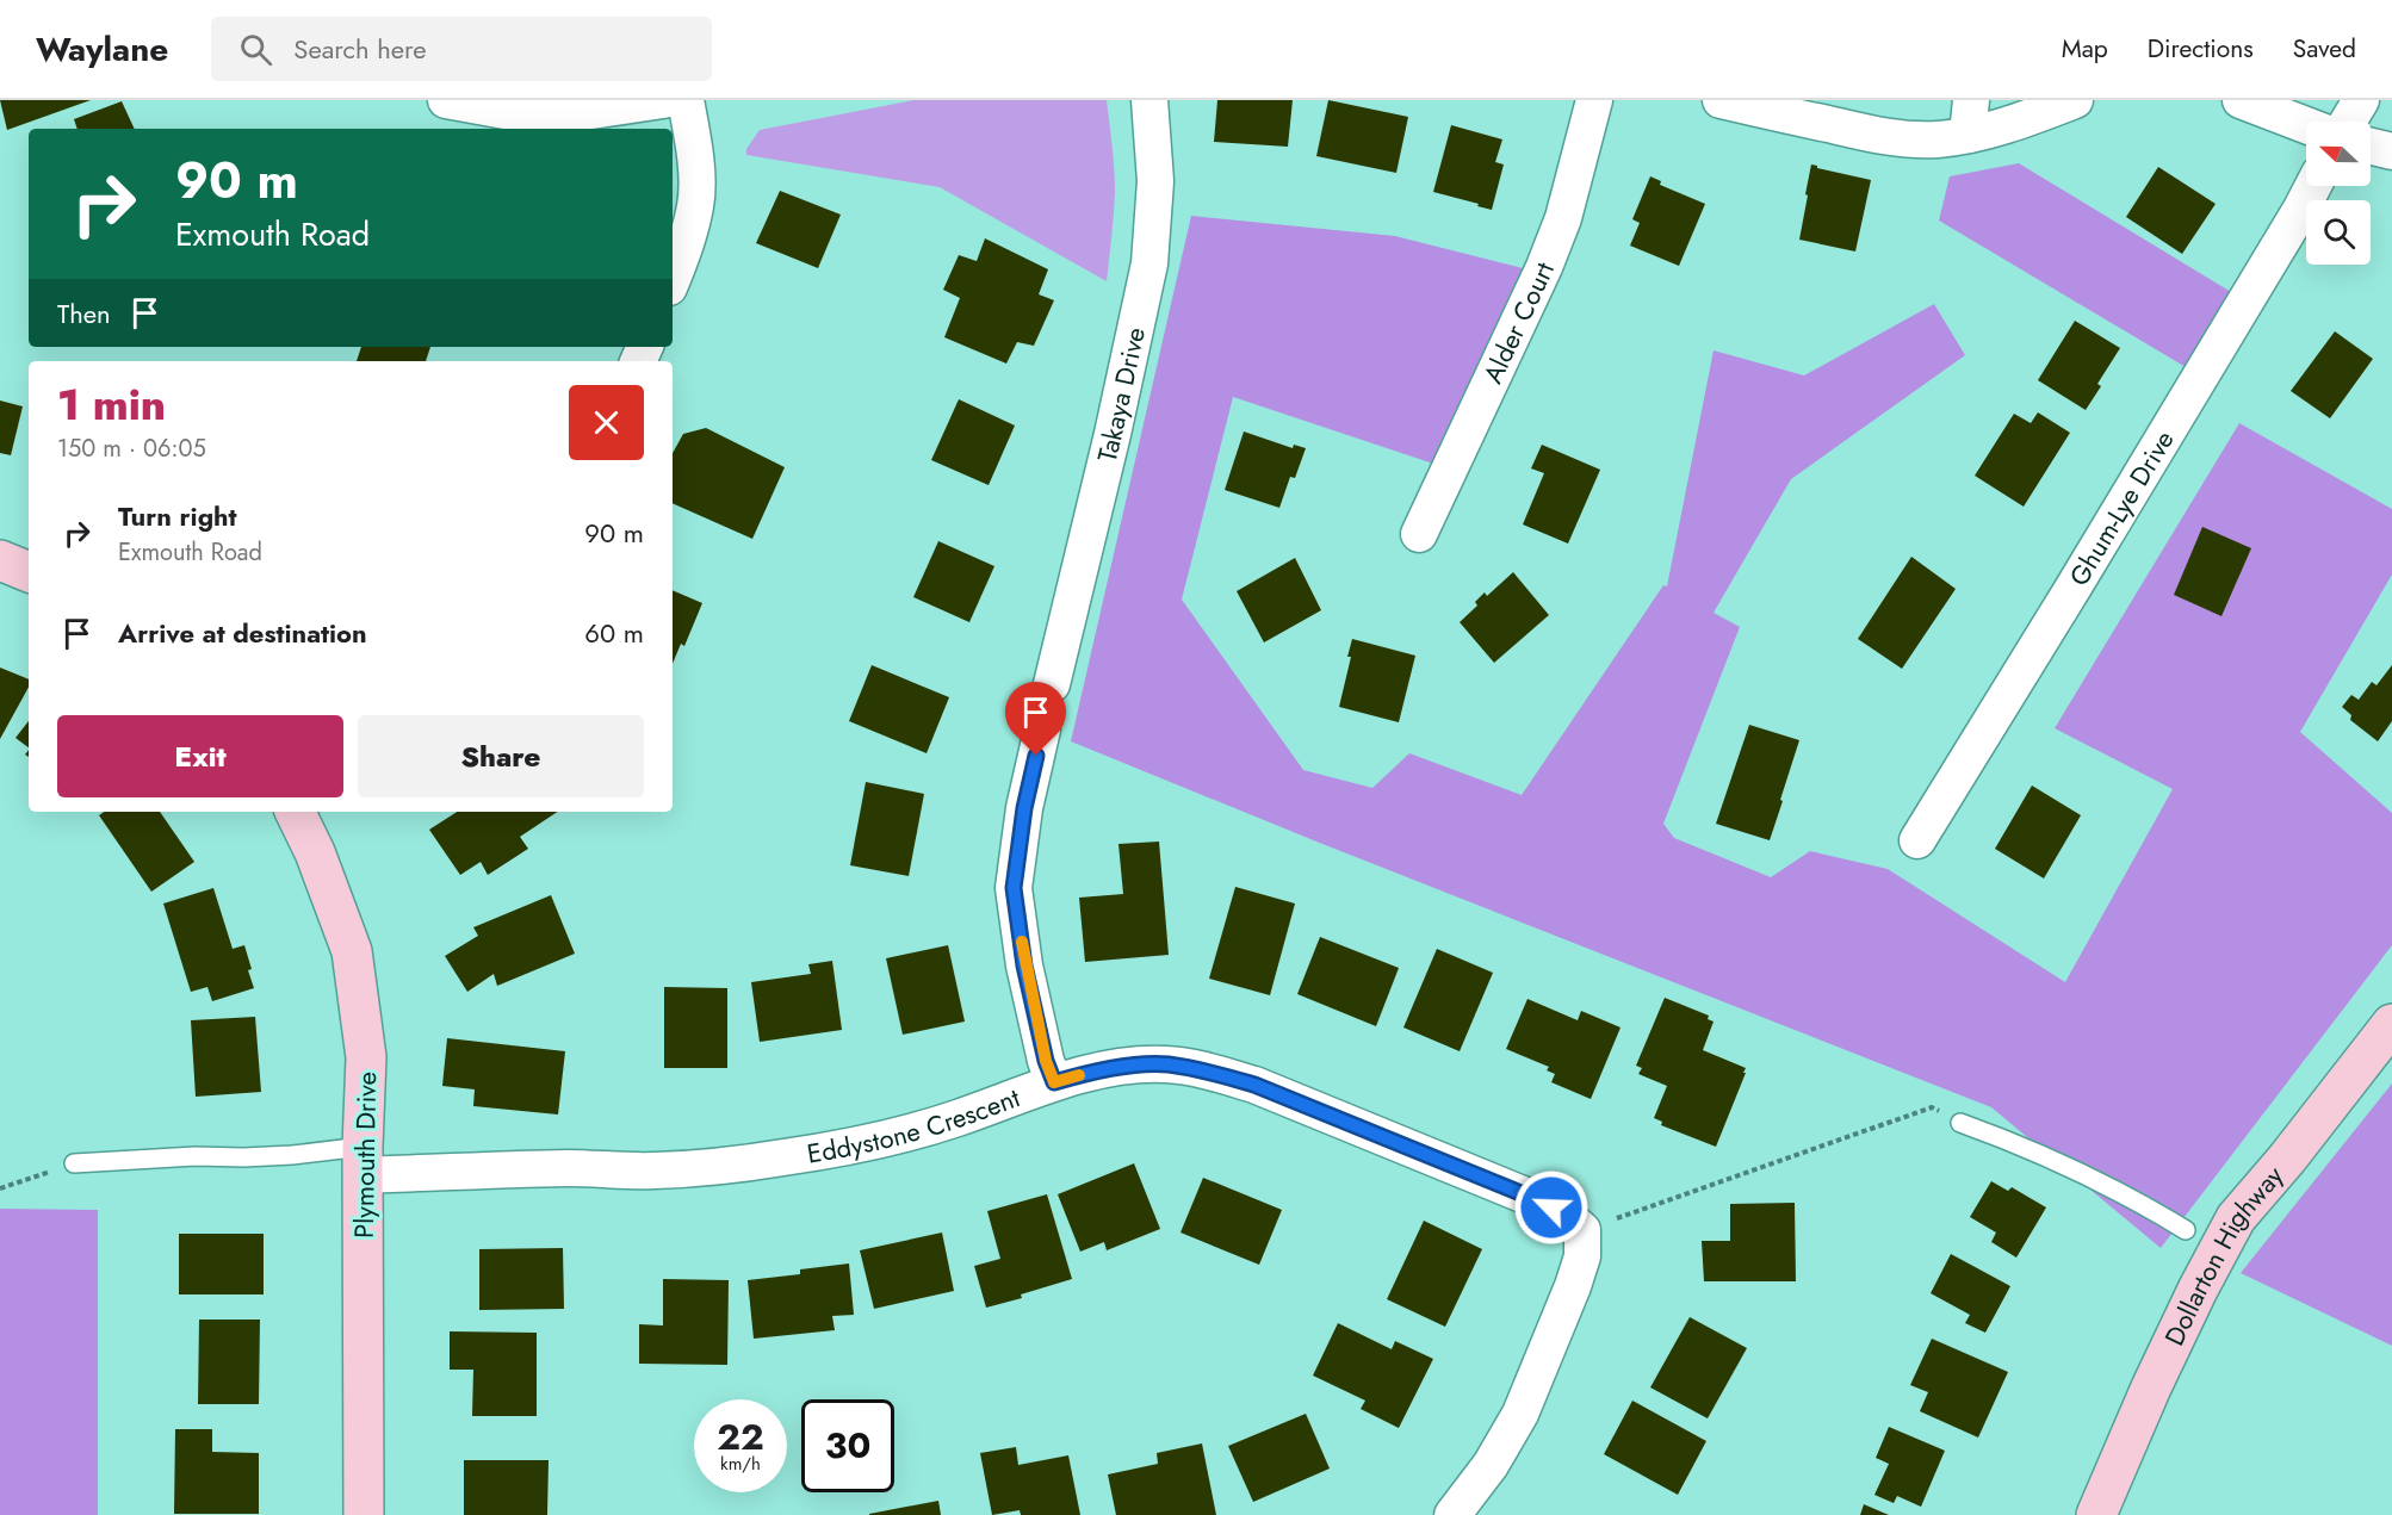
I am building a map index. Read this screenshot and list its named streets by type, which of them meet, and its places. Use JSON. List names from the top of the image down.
{
  "streets": {
    "street": [
      "Alder Court",
      "Takaya Drive",
      "Ghum-Lye Drive",
      "Eddystone Crescent",
      "Plymouth Drive",
      "Dollarton Highway"
    ]
  },
  "crossings": [
    ["Eddystone Crescent", "Plymouth Drive"]
  ],
  "north": "left",
  "page": {
    "header": "Waylane",
    "search": "Search here",
    "nav": ["Map", "Directions", "Saved"],
    "turn": ["90 m", "Exmouth Road"],
    "then": "Then",
    "heading": ["1 min", "150 m · 06:05"],
    "list": [
      {
        "name": "Turn right",
        "note": "Exmouth Road",
        "value": "90 m"
      },
      {
        "name": "Arrive at destination",
        "value": "60 m"
      }
    ],
    "buttons": ["Exit", "Share"],
    "speed": "22 km/h",
    "limit": "30"
  }
}
